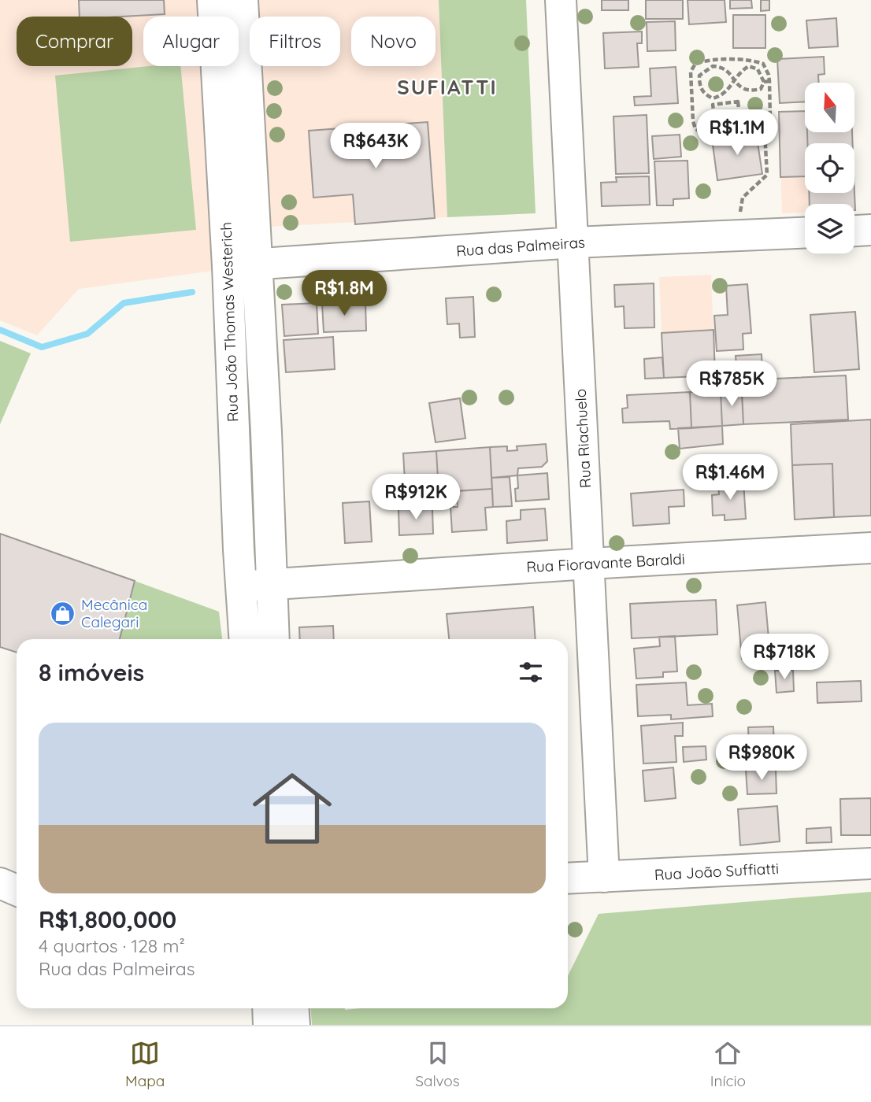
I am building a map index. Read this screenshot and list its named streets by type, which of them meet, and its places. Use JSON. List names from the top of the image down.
{
  "streets": {
    "street": [
      "Rua das Palmeiras",
      "Rua João Thomas Westerich",
      "Rua Riachuelo",
      "Rua Fioravante Baraldi",
      "Rua João Suffiatti"
    ]
  },
  "crossings": [
    ["Rua das Palmeiras", "Rua João Thomas Westerich"],
    ["Rua das Palmeiras", "Rua Riachuelo"],
    ["Rua João Thomas Westerich", "Rua Fioravante Baraldi"],
    ["Rua Riachuelo", "Rua Fioravante Baraldi"],
    ["Rua Riachuelo", "Rua João Suffiatti"]
  ],
  "districts": ["SUFIATTI"],
  "places": {
    "shop": ["Mecânica Calegari"]
  },
  "north": "top",
  "page": {
    "chip": [
      "Comprar",
      "Alugar",
      "Filtros",
      "Novo"
    ],
    "price": [
      "R$1.1M",
      "R$643K",
      "R$1.8M",
      "R$785K",
      "R$1.46M",
      "R$912K",
      "R$718K",
      "R$980K"
    ],
    "heading": "8 imóveis",
    "list": [
      {
        "name": "R$1,800,000",
        "note": "4 quartos · 128 m² · Rua das Palmeiras"
      }
    ],
    "tabs": ["Mapa", "Salvos", "Início"]
  }
}
